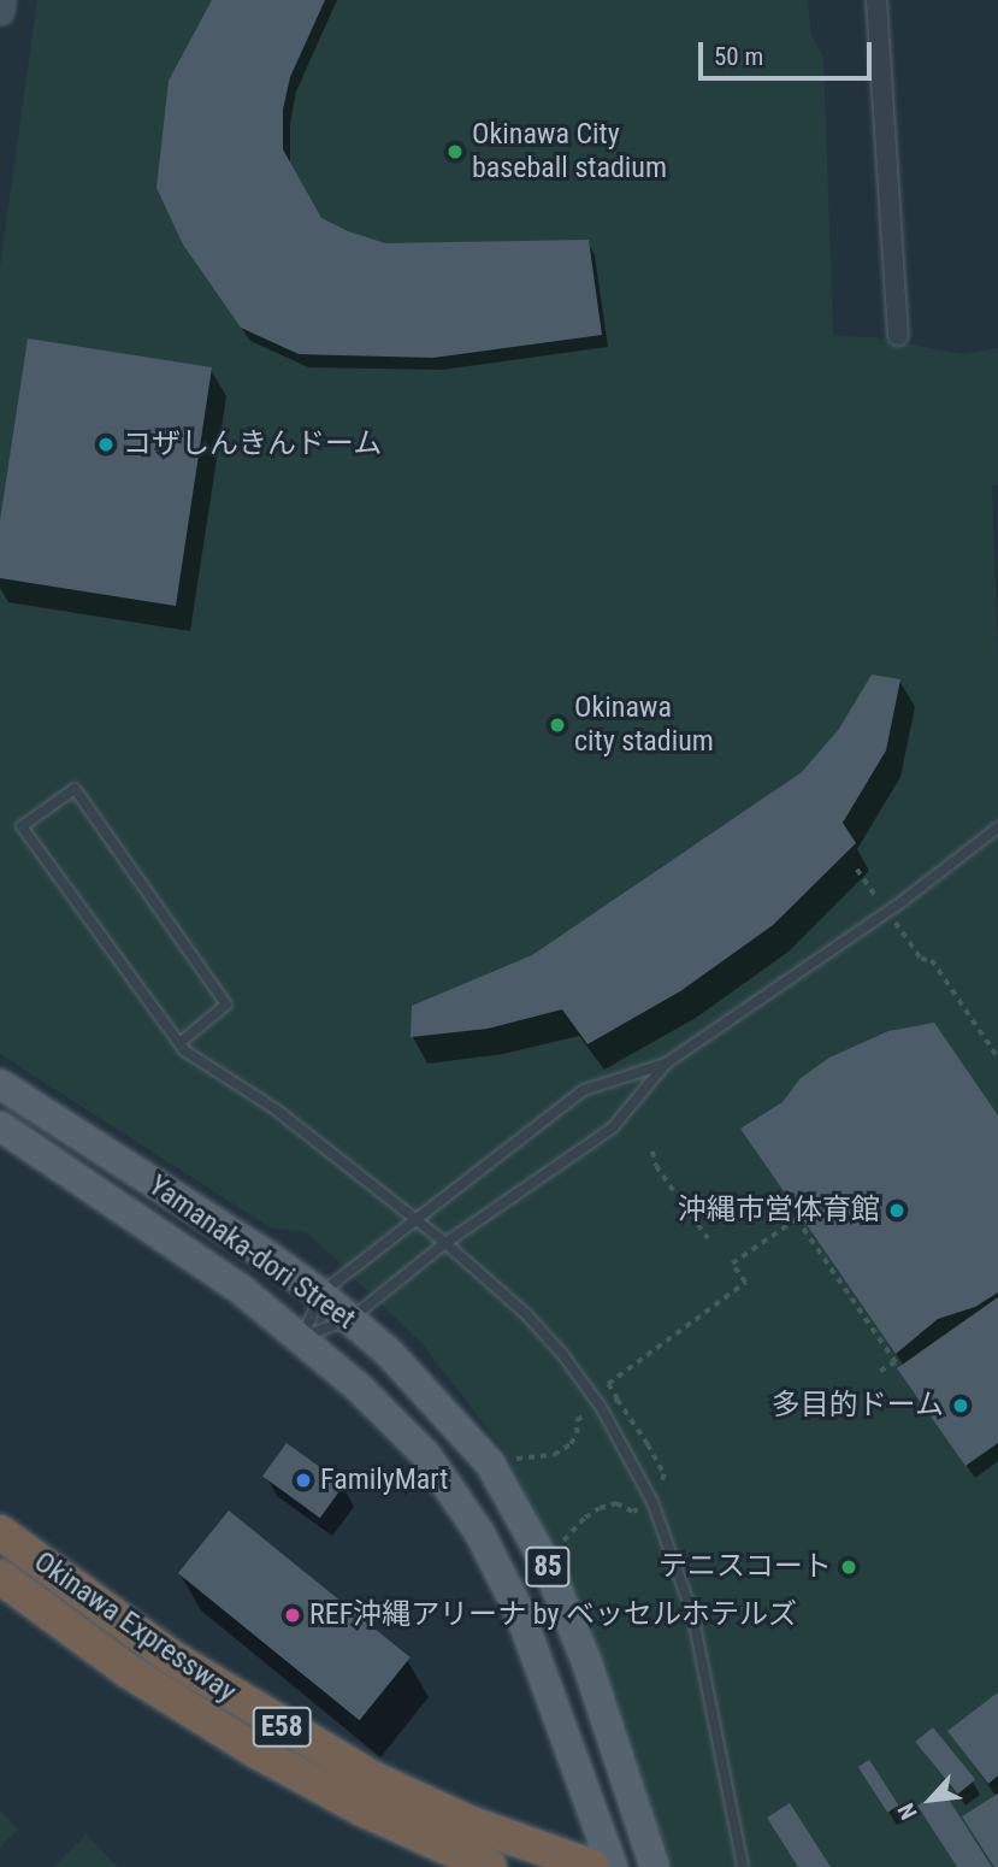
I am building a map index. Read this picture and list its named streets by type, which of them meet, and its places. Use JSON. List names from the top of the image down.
{
  "streets": {
    "highway": ["Okinawa Expressway", "E58"],
    "main road": ["Yamanaka-dori Street", "85"]
  },
  "places": [
    "Okinawa City baseball stadium",
    "コザしんきんドーム",
    "Okinawa city stadium",
    "沖縄市営体育館",
    "多目的ドーム",
    "FamilyMart",
    "テニスコート",
    "REF沖縄アリーナ by ベッセルホテルズ"
  ],
  "scale_bar": "50 m",
  "north": "bottom left"
}
